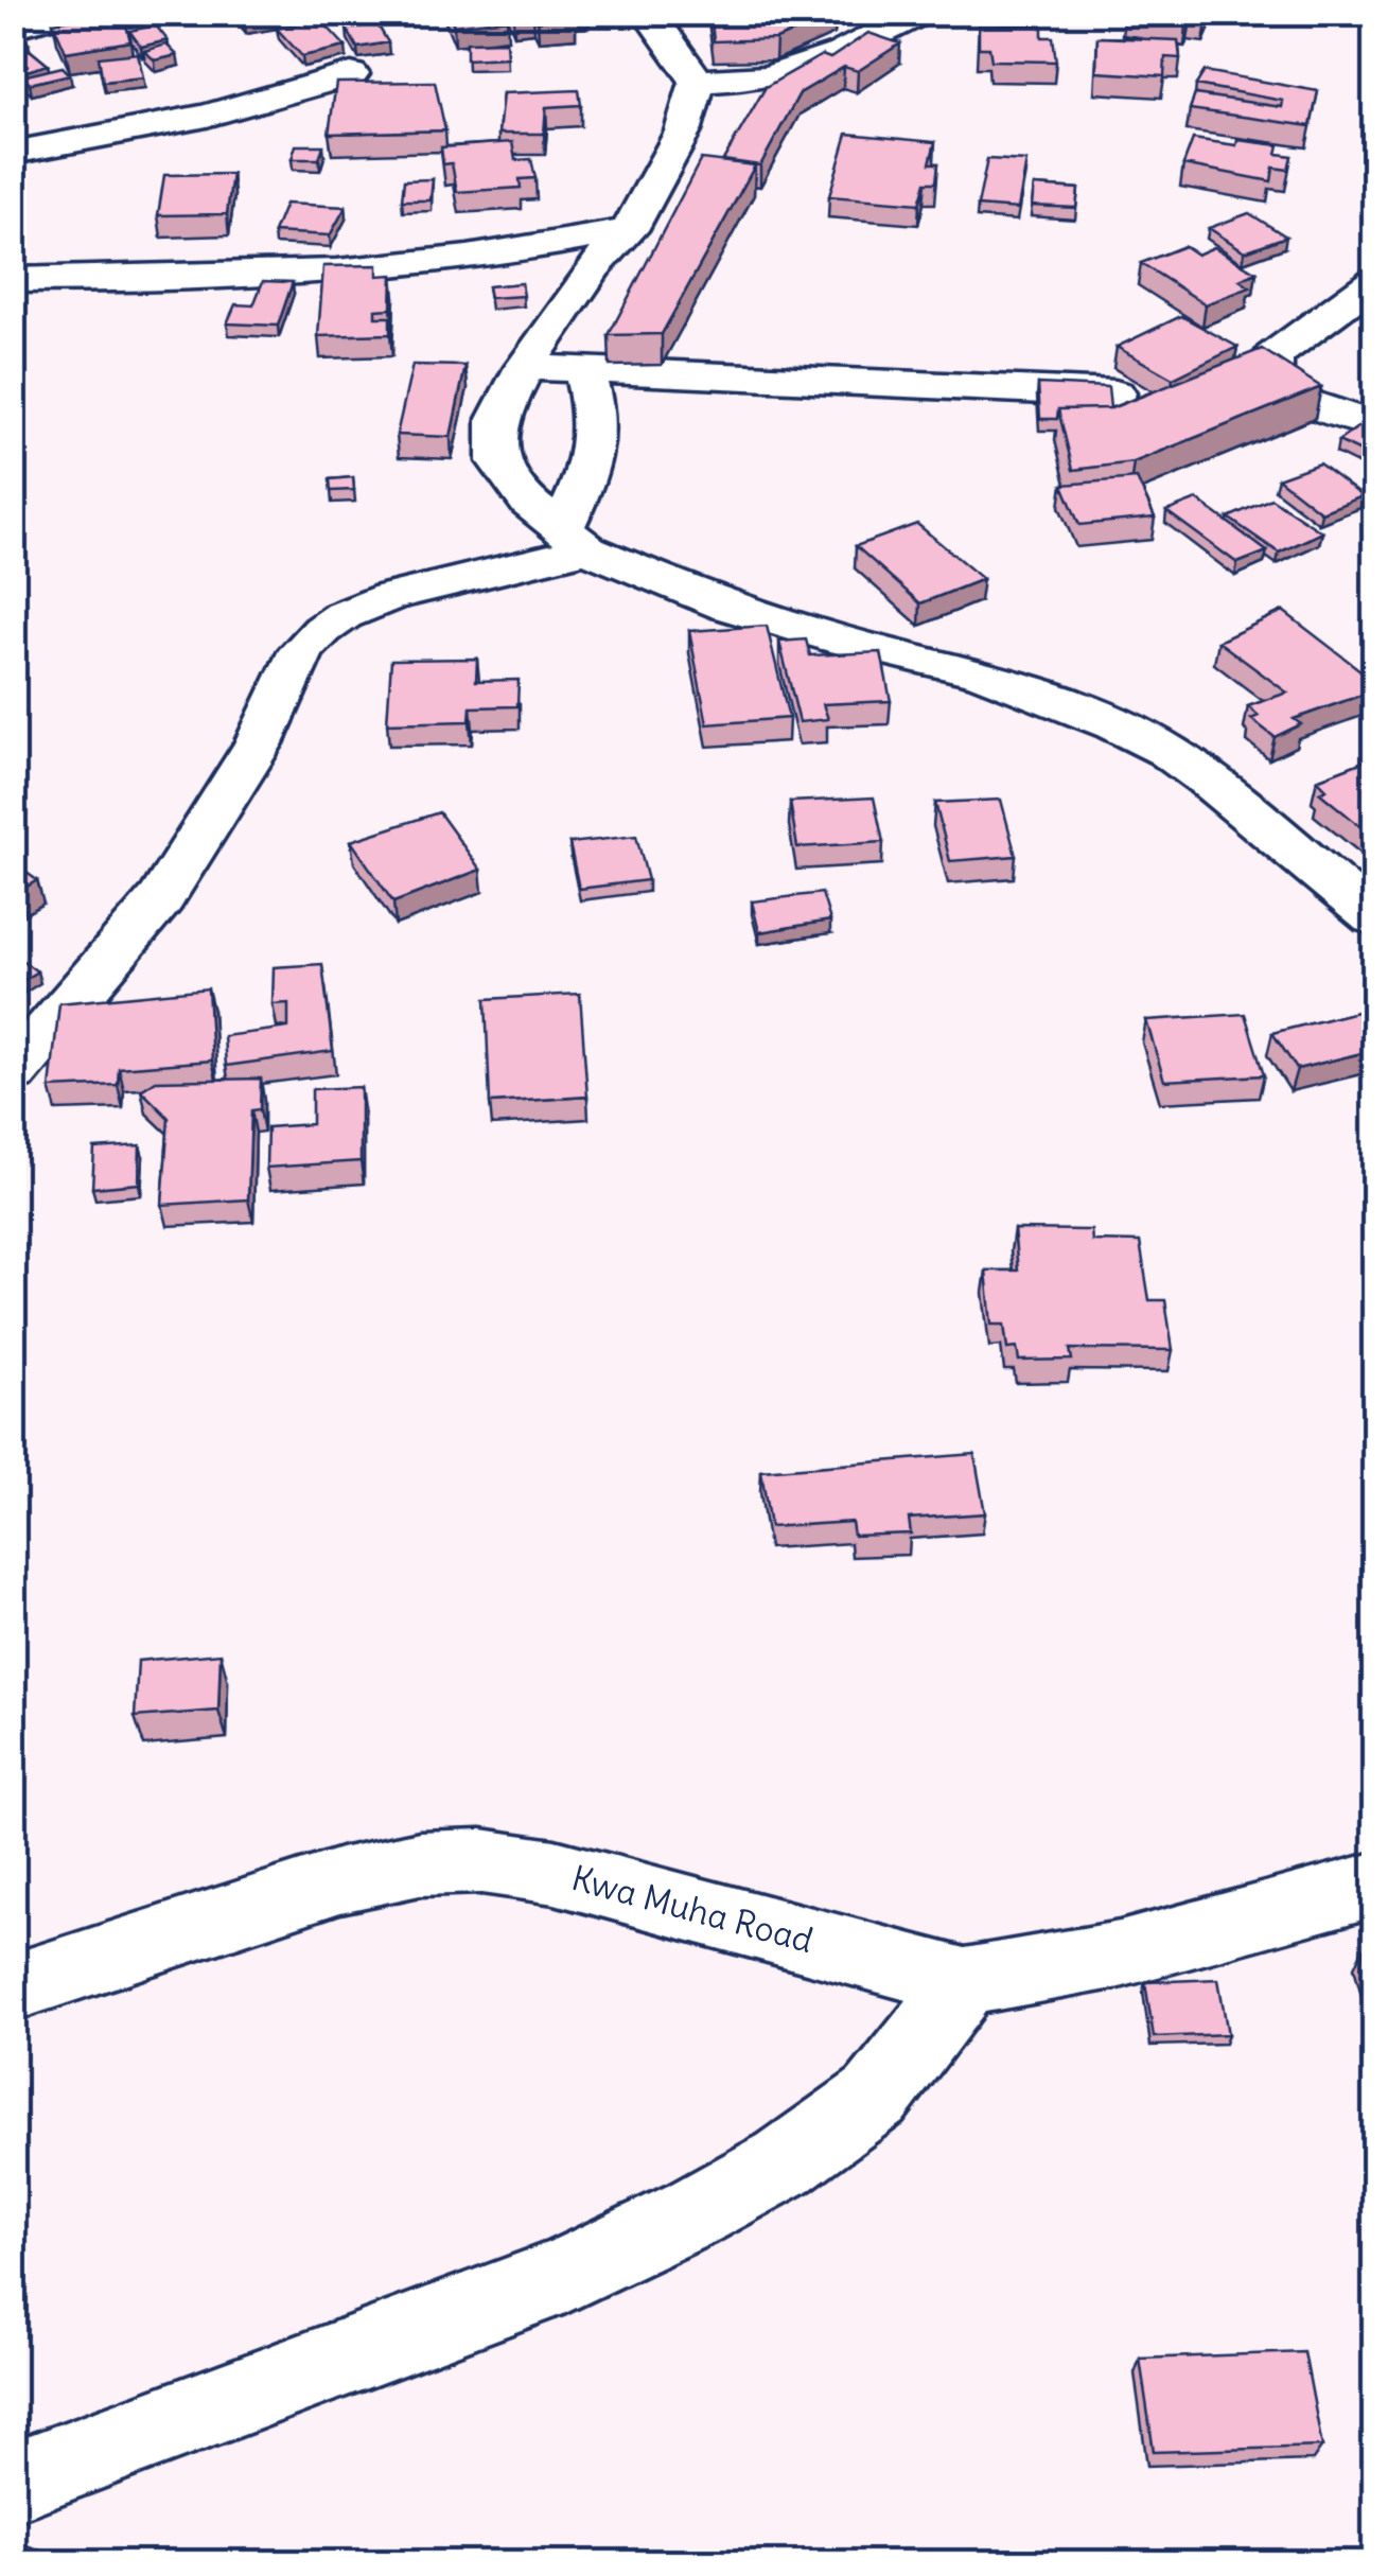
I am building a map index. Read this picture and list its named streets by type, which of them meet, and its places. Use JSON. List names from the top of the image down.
{
  "streets": {
    "street": ["Kwa Muha Road"]
  }
}
